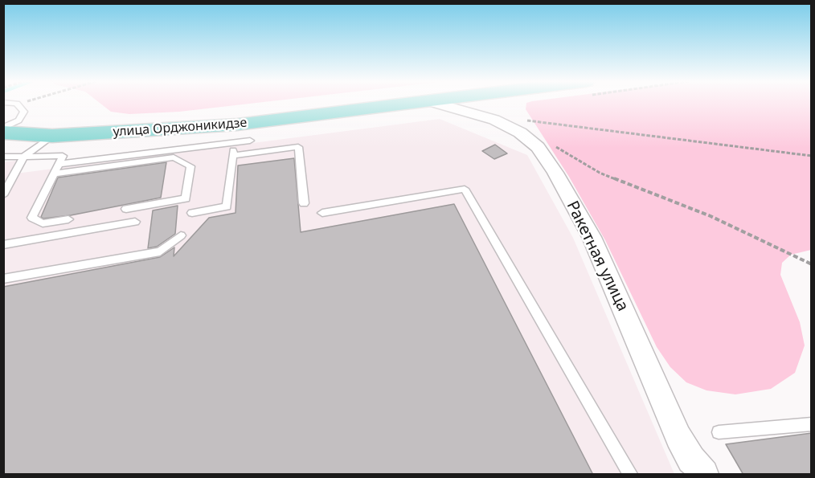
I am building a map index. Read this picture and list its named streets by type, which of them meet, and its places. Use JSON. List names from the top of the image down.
{
  "streets": {
    "main road": ["улица Орджоникидзе"],
    "street": ["Ракетная улица"]
  }
}
